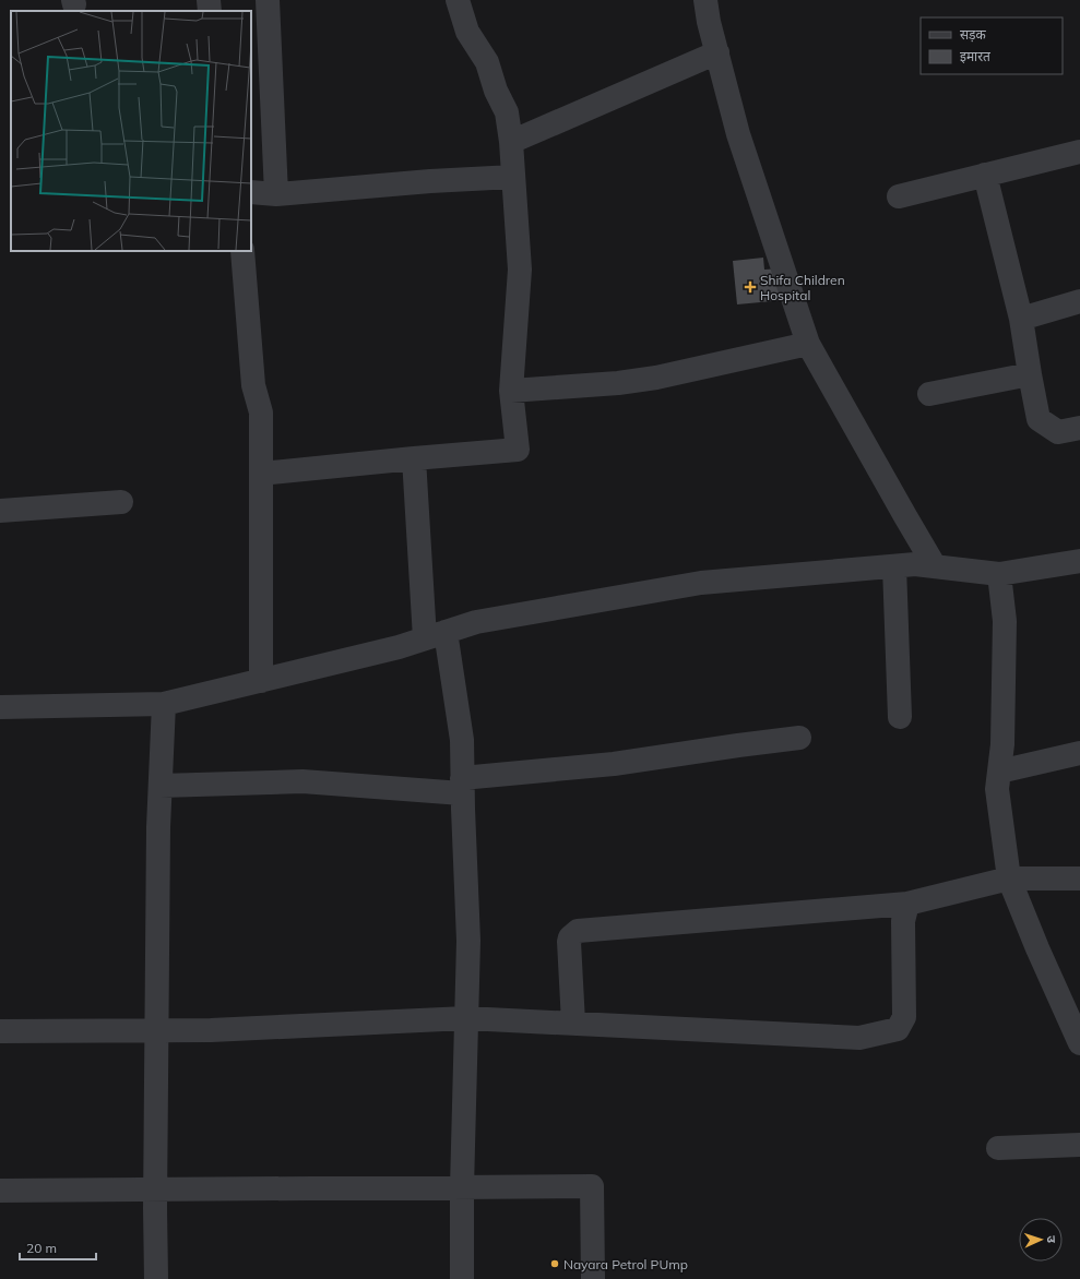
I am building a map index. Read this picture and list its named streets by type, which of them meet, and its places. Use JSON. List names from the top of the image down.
{
  "places": {
    "health": ["Shifa Children Hospital"],
    "other": ["Nayara Petrol PUmp"]
  },
  "legend": ["सड़क", "इमारत"],
  "scale_bar": "20 m",
  "north": "right"
}
